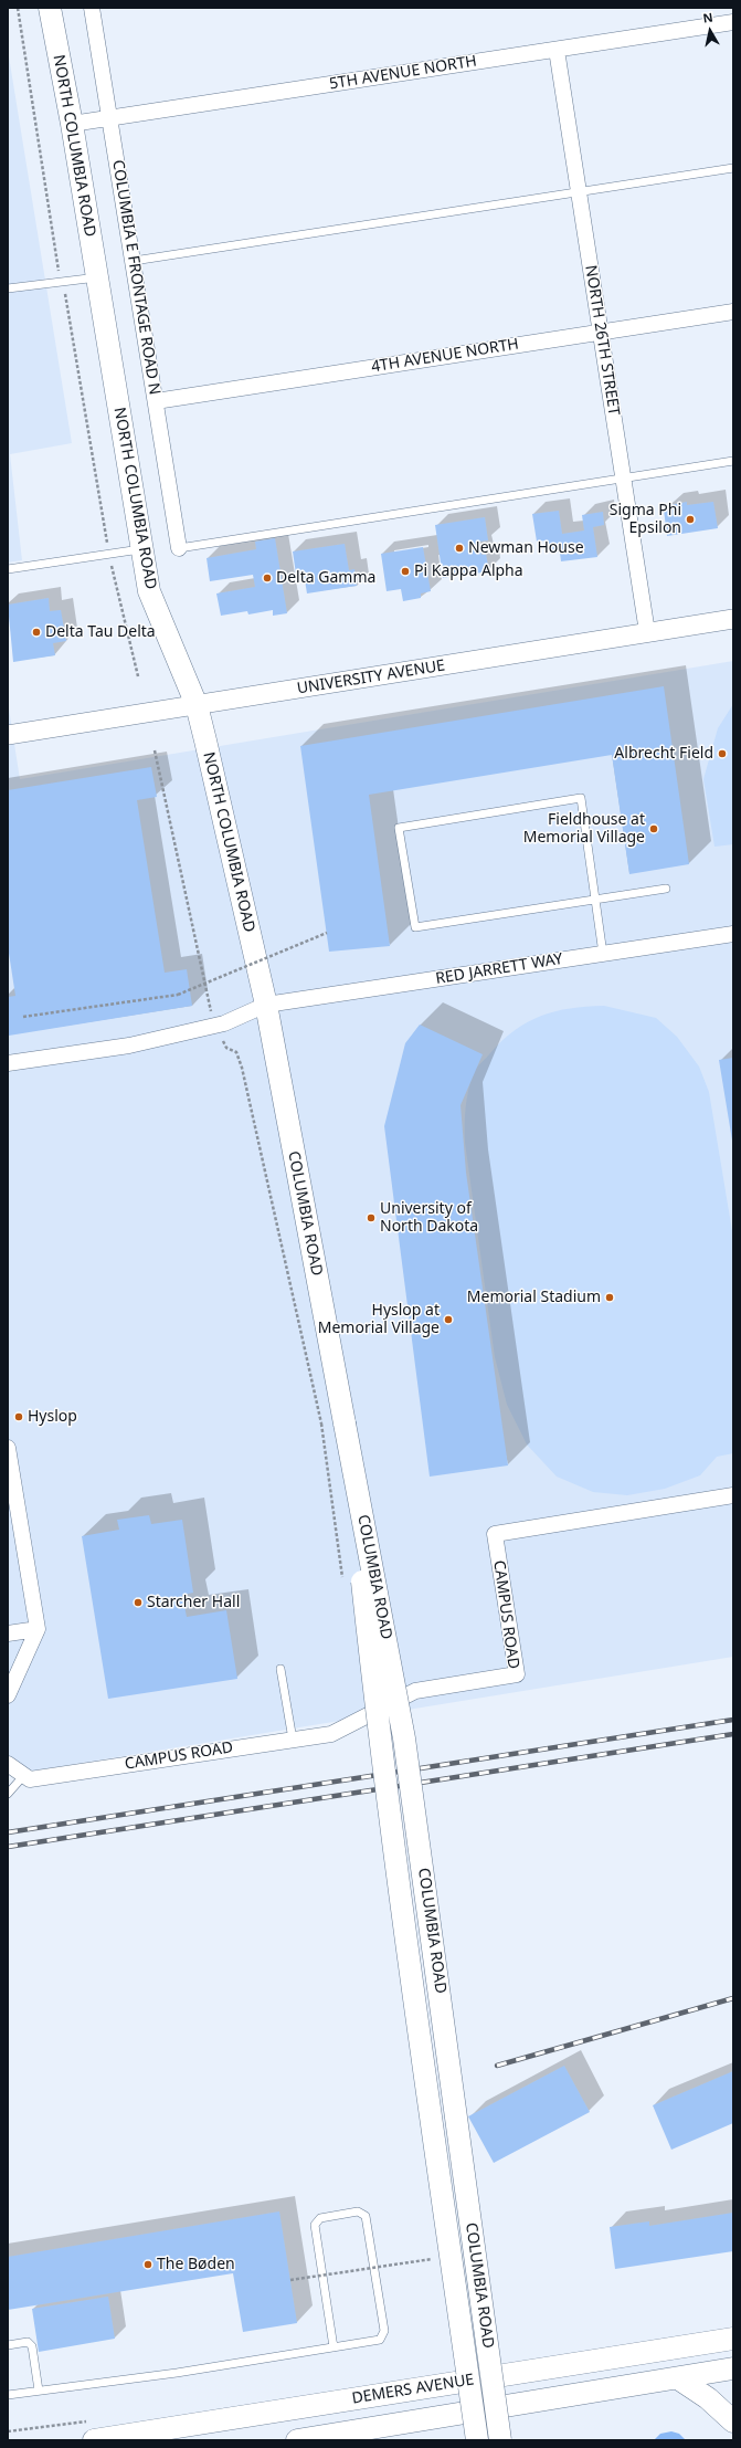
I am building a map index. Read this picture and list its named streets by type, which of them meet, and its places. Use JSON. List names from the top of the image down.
{
  "streets": {
    "main road": ["NORTH COLUMBIA ROAD", "COLUMBIA ROAD", "DEMERS AVENUE"],
    "street": [
      "5TH AVENUE NORTH",
      "COLUMBIA E FRONTAGE ROAD N",
      "NORTH 26TH STREET",
      "4TH AVENUE NORTH",
      "UNIVERSITY AVENUE",
      "RED JARRETT WAY",
      "CAMPUS ROAD"
    ]
  },
  "crossings": [
    ["5TH AVENUE NORTH", "NORTH COLUMBIA ROAD"],
    ["5TH AVENUE NORTH", "COLUMBIA E FRONTAGE ROAD N"],
    ["5TH AVENUE NORTH", "NORTH 26TH STREET"],
    ["NORTH COLUMBIA ROAD", "UNIVERSITY AVENUE"],
    ["NORTH COLUMBIA ROAD", "RED JARRETT WAY"],
    ["NORTH COLUMBIA ROAD", "COLUMBIA ROAD"],
    ["COLUMBIA E FRONTAGE ROAD N", "4TH AVENUE NORTH"],
    ["NORTH 26TH STREET", "4TH AVENUE NORTH"],
    ["NORTH 26TH STREET", "UNIVERSITY AVENUE"],
    ["RED JARRETT WAY", "COLUMBIA ROAD"]
  ],
  "places": [
    "Sigma Phi Epsilon",
    "Newman House",
    "Pi Kappa Alpha",
    "Delta Gamma",
    "Delta Tau Delta",
    "Albrecht Field",
    "Fieldhouse at Memorial Village",
    "University of North Dakota",
    "Memorial Stadium",
    "Hyslop at Memorial Village",
    "Hyslop",
    "Starcher Hall",
    "The Bøden"
  ],
  "north": "top"
}
